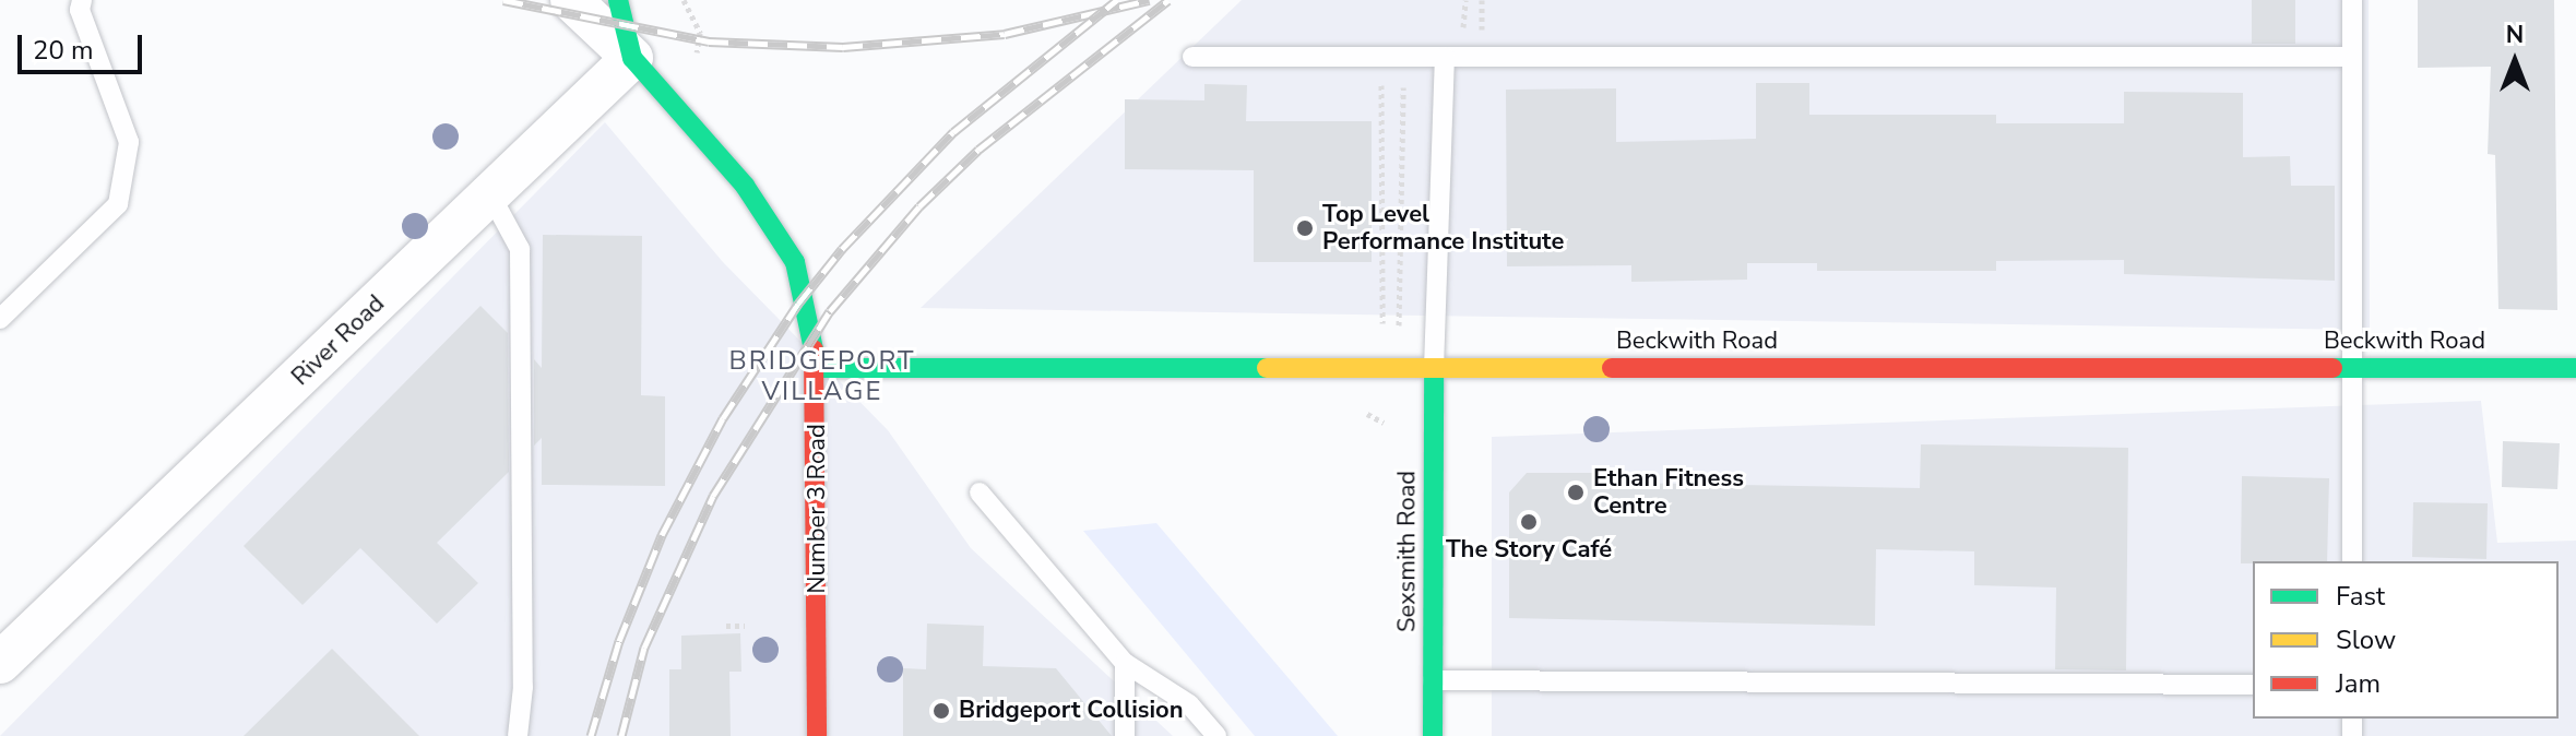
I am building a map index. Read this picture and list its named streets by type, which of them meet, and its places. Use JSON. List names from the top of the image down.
{
  "streets": {
    "street": [
      "River Road",
      "Beckwith Road",
      "Number 3 Road",
      "Sexsmith Road"
    ]
  },
  "crossings": [
    ["River Road", "Number 3 Road"],
    ["Beckwith Road", "Number 3 Road"],
    ["Beckwith Road", "Sexsmith Road"]
  ],
  "districts": ["BRIDGEPORT VILLAGE"],
  "places": [
    "Top Level Performance Institute",
    "Ethan Fitness Centre",
    "The Story Café",
    "Bridgeport Collision"
  ],
  "legend": ["Fast", "Slow", "Jam"],
  "scale_bar": "20 m",
  "north": "top"
}
